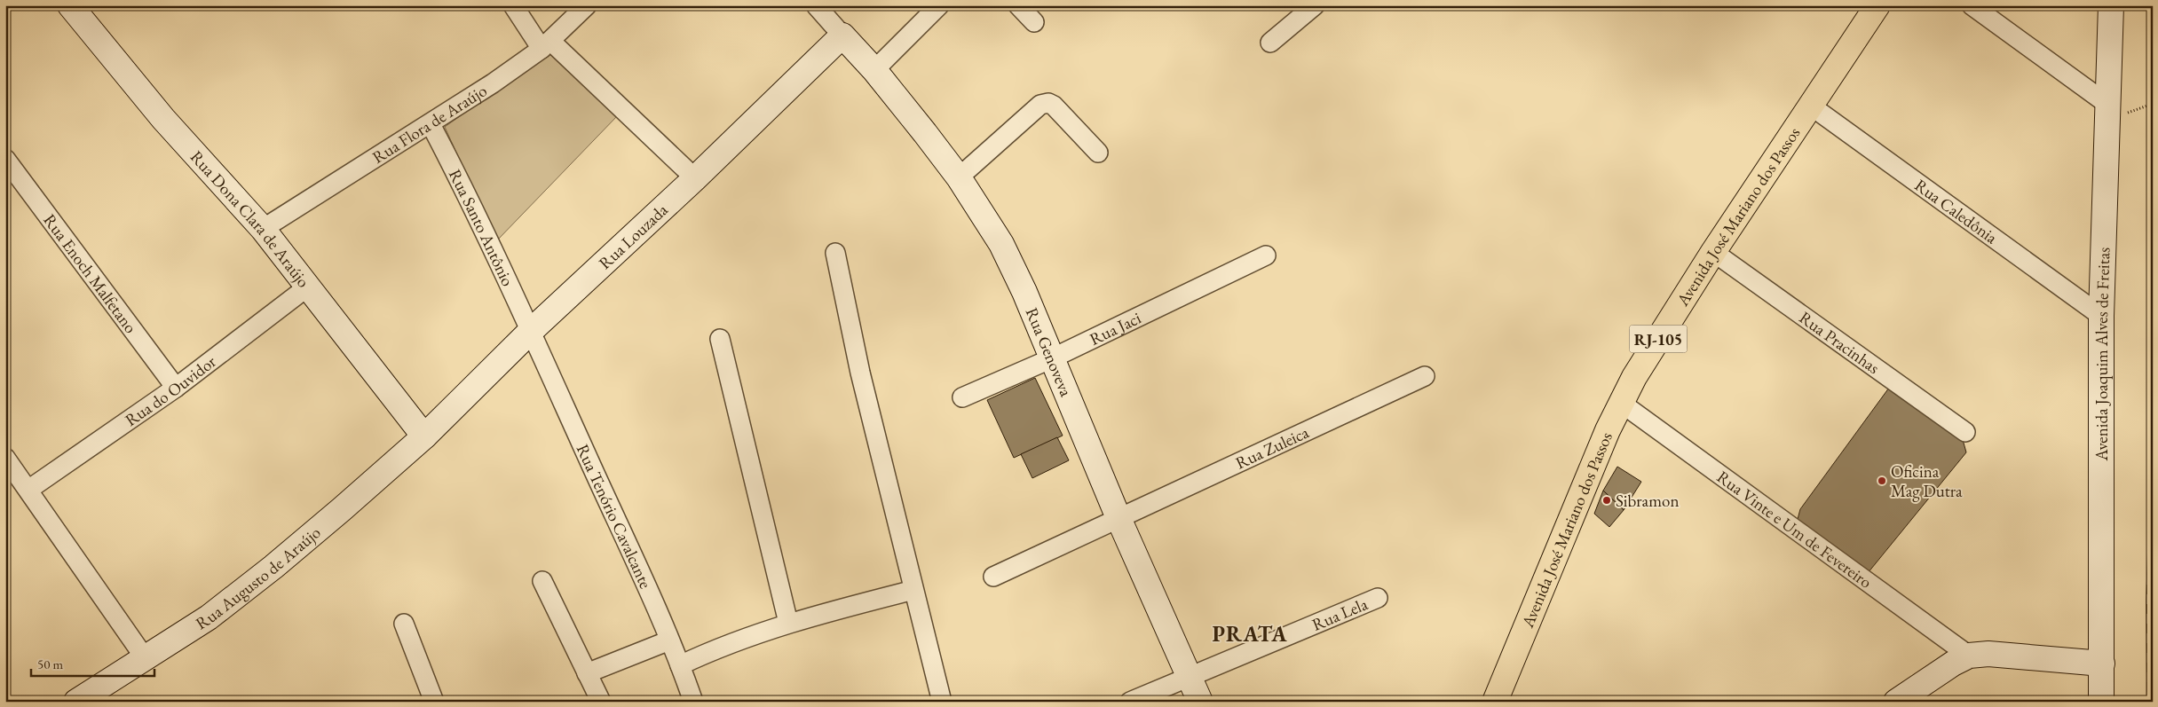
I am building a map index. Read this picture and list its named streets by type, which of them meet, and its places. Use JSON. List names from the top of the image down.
{
  "streets": {
    "main road": ["Avenida José Mariano dos Passos", "RJ-105"],
    "street": [
      "Rua Flora de Araújo",
      "Rua Caledônia",
      "Rua Dona Clara de Araújo",
      "Rua Santo Antônio",
      "Rua Louzada",
      "Rua Enoch Malfetano",
      "Rua Jaci",
      "Rua Pracinhas",
      "Rua Genoveva",
      "Avenida Joaquim Alves de Freitas",
      "Rua do Ouvidor",
      "Rua Zuleica",
      "Rua Tenório Cavalcante",
      "Rua Vinte e Um de Fevereiro",
      "Rua Augusto de Araújo",
      "Rua Lela"
    ]
  },
  "crossings": [
    ["Rua Flora de Araújo", "Rua Dona Clara de Araújo"],
    ["Rua Flora de Araújo", "Rua Santo Antônio"],
    ["Rua Caledônia", "Avenida José Mariano dos Passos"],
    ["Rua Caledônia", "Avenida Joaquim Alves de Freitas"],
    ["Avenida José Mariano dos Passos", "Rua Pracinhas"],
    ["Avenida José Mariano dos Passos", "Rua Vinte e Um de Fevereiro"],
    ["Rua Dona Clara de Araújo", "Rua Louzada"],
    ["Rua Dona Clara de Araújo", "Rua do Ouvidor"],
    ["Rua Dona Clara de Araújo", "Rua Augusto de Araújo"],
    ["Rua Santo Antônio", "Rua Louzada"],
    ["Rua Santo Antônio", "Rua Tenório Cavalcante"],
    ["Rua Louzada", "Rua Genoveva"],
    ["Rua Louzada", "Rua Tenório Cavalcante"],
    ["Rua Louzada", "Rua Augusto de Araújo"],
    ["Rua Enoch Malfetano", "Rua do Ouvidor"],
    ["Rua Jaci", "Rua Genoveva"],
    ["Rua Genoveva", "Rua Zuleica"],
    ["Rua Genoveva", "Rua Lela"]
  ],
  "districts": ["PRATA"],
  "places": ["Oficina Mag Dutra", "Sibramon"],
  "scale_bar": "50 m"
}
